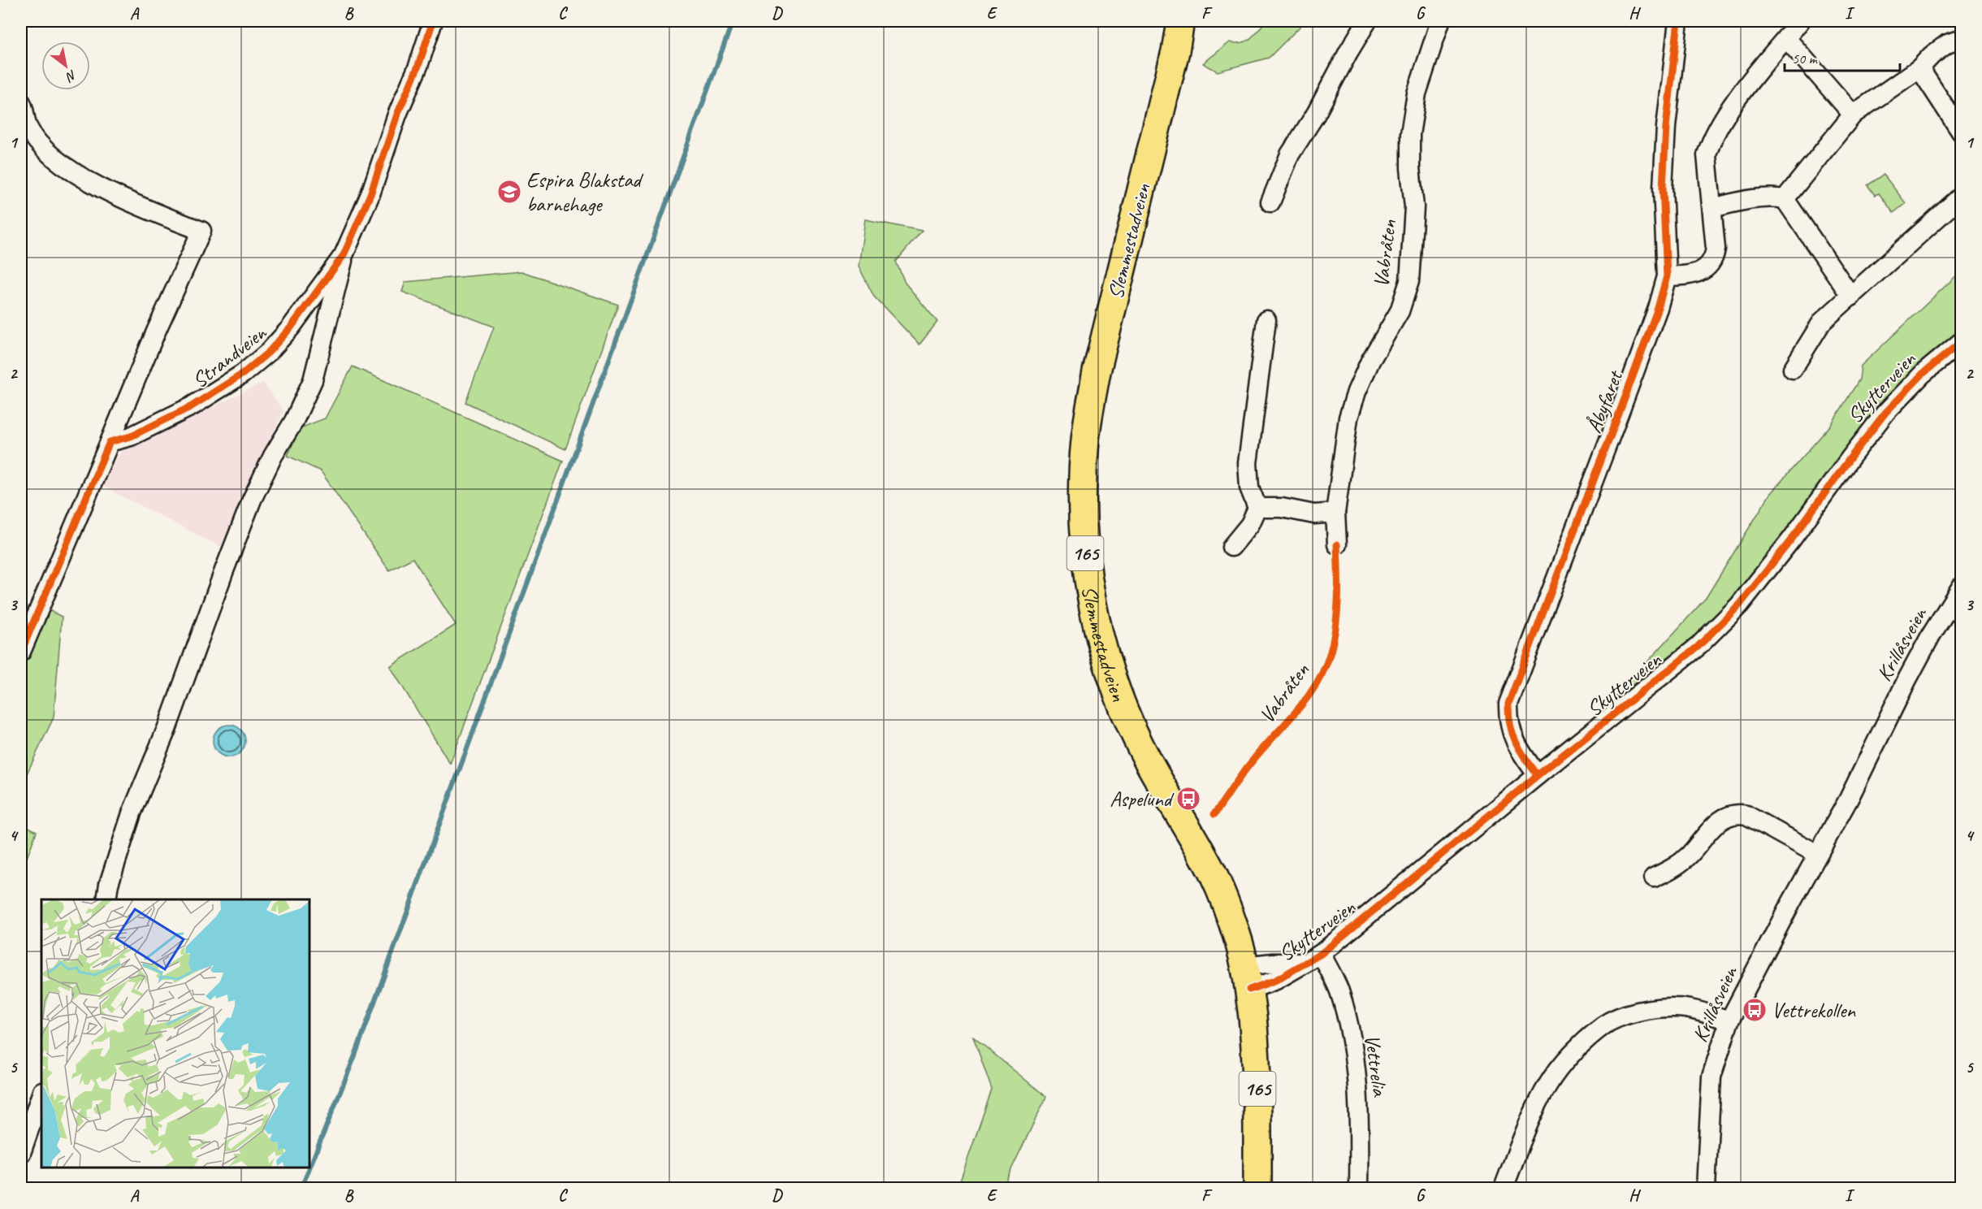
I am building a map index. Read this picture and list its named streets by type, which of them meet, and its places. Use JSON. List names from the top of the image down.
{
  "streets": {
    "main road": ["Slemmestadveien", "165"],
    "street": [
      "Vabråten",
      "Strandveien",
      "Skytterveien",
      "Åbyfaret",
      "Krillåsveien",
      "Vettrelia"
    ]
  },
  "crossings": [
    ["Slemmestadveien", "Skytterveien"],
    ["Skytterveien", "Åbyfaret"],
    ["Skytterveien", "Vettrelia"]
  ],
  "places": {
    "school or university": ["Espira Blakstad barnehage"],
    "bus stop": ["Aspelund", "Vettrekollen"]
  },
  "scale_bar": "50 m",
  "north": "bottom right",
  "grid": {
    "columns": [
      "A",
      "B",
      "C",
      "D",
      "E",
      "F",
      "G",
      "H",
      "I"
    ],
    "rows": [
      "1",
      "2",
      "3",
      "4",
      "5"
    ]
  }
}
